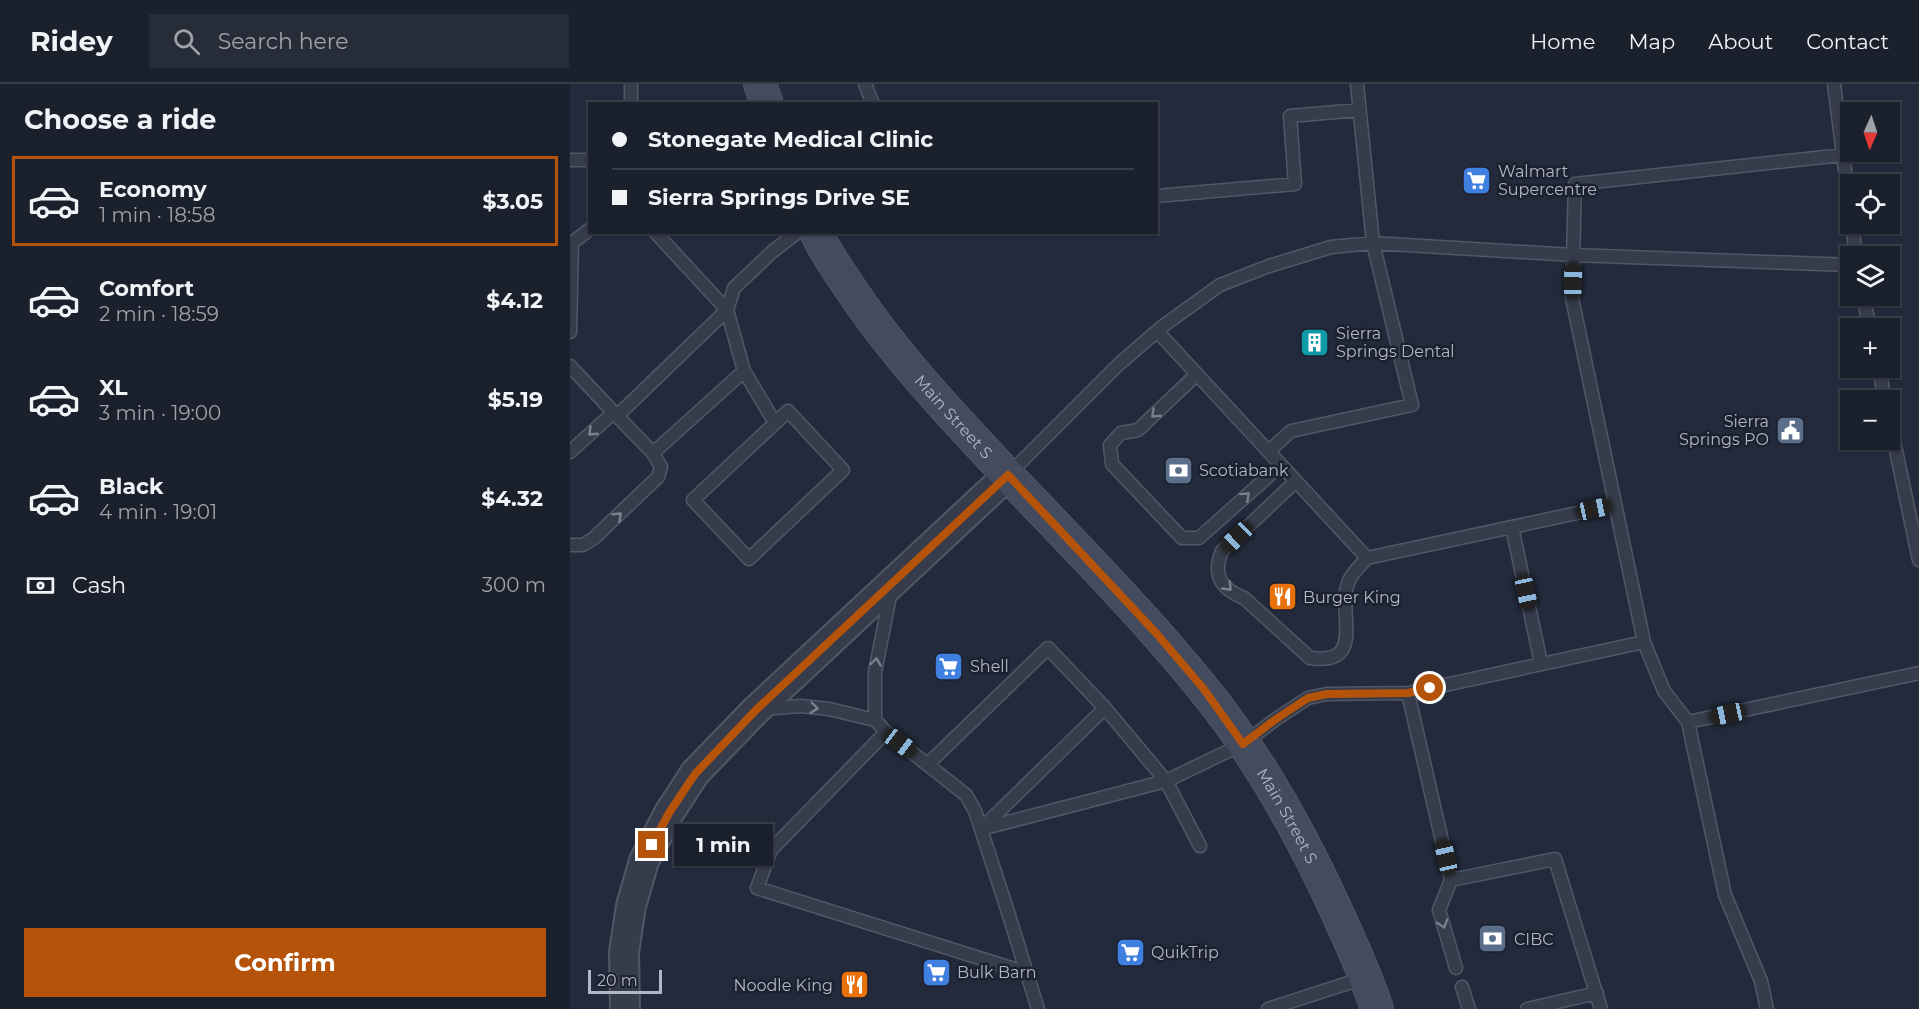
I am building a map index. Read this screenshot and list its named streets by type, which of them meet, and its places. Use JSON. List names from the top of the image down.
{
  "streets": {
    "main road": ["Main Street S"]
  },
  "places": {
    "supermarket": [
      "Walmart Supercentre",
      "Shell",
      "QuikTrip",
      "Bulk Barn"
    ],
    "building": ["Sierra Springs Dental"],
    "public building": ["Sierra Springs PO"],
    "bank": ["Scotiabank", "CIBC"],
    "restaurant": ["Burger King", "Noodle King"]
  },
  "scale_bar": "20 m",
  "north": "bottom",
  "page": {
    "header": "Ridey",
    "search": "Search here",
    "nav": [
      "Home",
      "Map",
      "About",
      "Contact"
    ],
    "heading": "Choose a ride",
    "map_buttons": ["+", "−"],
    "banner": ["Stonegate Medical Clinic", "Sierra Springs Drive SE"],
    "list": [
      {
        "name": "Economy",
        "note": "1 min · 18:58",
        "value": "$3.05"
      },
      {
        "name": "Comfort",
        "note": "2 min · 18:59",
        "value": "$4.12"
      },
      {
        "name": "XL",
        "note": "3 min · 19:00",
        "value": "$5.19"
      },
      {
        "name": "Black",
        "note": "4 min · 19:01",
        "value": "$4.32"
      }
    ],
    "pay": ["Cash", "300 m"],
    "bubble": "1 min",
    "buttons": "Confirm",
    "scale": "20 m"
  }
}
